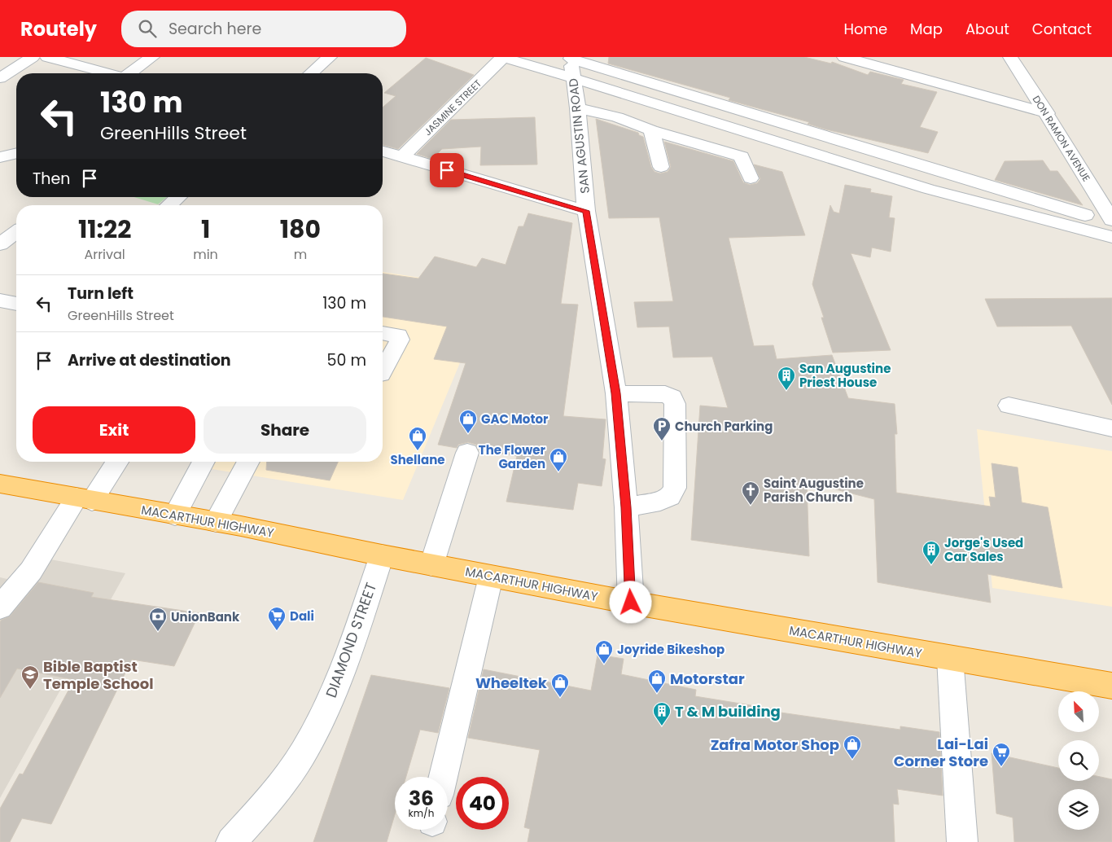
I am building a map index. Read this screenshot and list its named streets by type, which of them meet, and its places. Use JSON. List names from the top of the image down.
{
  "streets": {
    "highway": ["MACARTHUR HIGHWAY"],
    "street": [
      "JASMINE STREET",
      "SAN AGUSTIN ROAD",
      "DON RAMON AVENUE",
      "DIAMOND STREET"
    ]
  },
  "crossings": [
    ["SAN AGUSTIN ROAD", "MACARTHUR HIGHWAY"],
    ["MACARTHUR HIGHWAY", "DIAMOND STREET"]
  ],
  "places": {
    "building": ["San Augustine Priest House", "Jorge's Used Car Sales", "T & M building"],
    "shop": [
      "GAC Motor",
      "Shellane",
      "The Flower Garden",
      "Joyride Bikeshop",
      "Motorstar",
      "Wheeltek",
      "Zafra Motor Shop"
    ],
    "parking": ["Church Parking"],
    "church": ["Saint Augustine Parish Church"],
    "supermarket": ["Dali", "Lai-Lai Corner Store"],
    "bank": ["UnionBank"],
    "school or university": ["Bible Baptist Temple School"]
  },
  "north": "top left",
  "page": {
    "header": "Routely",
    "search": "Search here",
    "nav": [
      "Home",
      "Map",
      "About",
      "Contact"
    ],
    "turn": ["130 m", "GreenHills Street"],
    "then": "Then",
    "eta": [
      "11:22",
      "Arrival",
      "1",
      "min",
      "180",
      "m"
    ],
    "list": [
      {
        "name": "Turn left",
        "note": "GreenHills Street",
        "value": "130 m"
      },
      {
        "name": "Arrive at destination",
        "value": "50 m"
      }
    ],
    "buttons": ["Exit", "Share"],
    "speed": "36 km/h",
    "limit": "40"
  }
}
